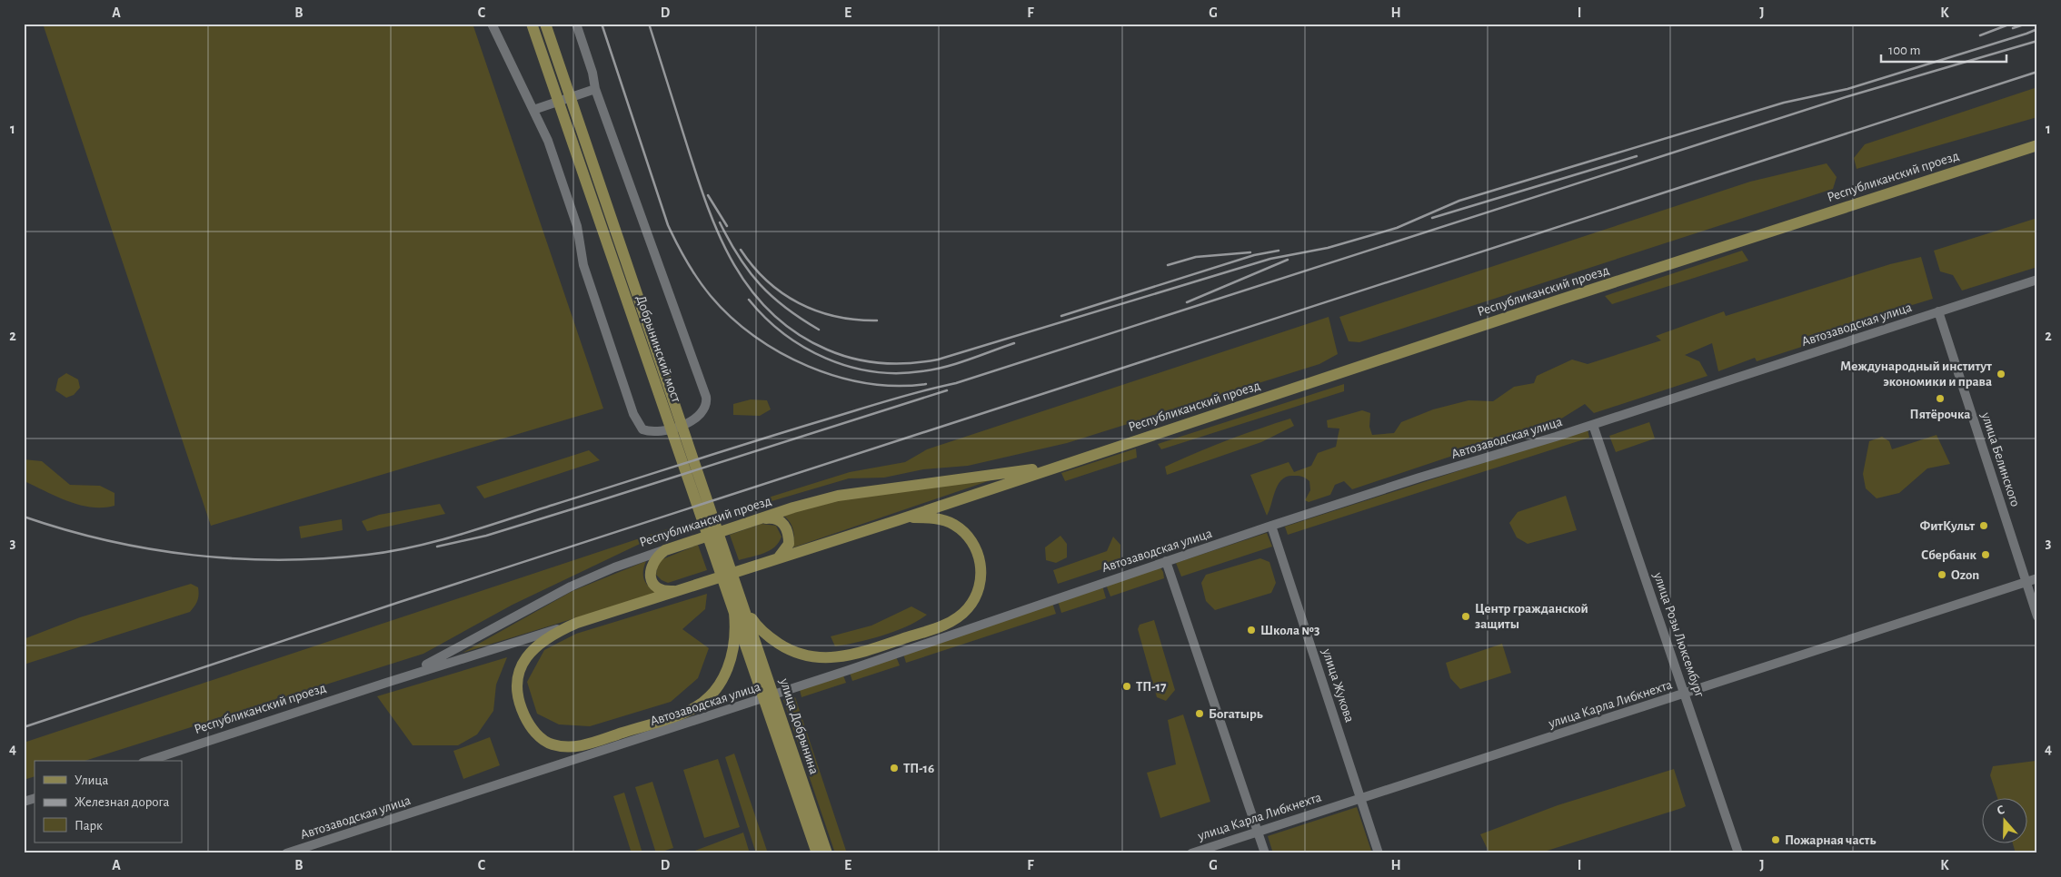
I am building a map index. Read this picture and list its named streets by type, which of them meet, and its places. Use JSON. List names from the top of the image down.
{
  "streets": {
    "main road": ["Республиканский проезд", "Добрынинский мост", "улица Добрынина"],
    "street": [
      "Автозаводская улица",
      "улица Белинского",
      "улица Розы Люксембург",
      "улица Жукова",
      "улица Карла Либкнехта"
    ]
  },
  "crossings": [
    ["Автозаводская улица", "улица Белинского"],
    ["Автозаводская улица", "улица Розы Люксембург"],
    ["Автозаводская улица", "улица Жукова"],
    ["Добрынинский мост", "улица Добрынина"],
    ["улица Белинского", "улица Карла Либкнехта"],
    ["улица Розы Люксембург", "улица Карла Либкнехта"],
    ["улица Жукова", "улица Карла Либкнехта"]
  ],
  "places": [
    "Международный институт экономики и права",
    "Пятёрочка",
    "ФитКульт",
    "Сбербанк",
    "Ozon",
    "Центр гражданской защиты",
    "Школа №3",
    "ТП-17",
    "Богатырь",
    "ТП-16",
    "Пожарная часть"
  ],
  "legend": ["Улица", "Железная дорога", "Парк"],
  "scale_bar": "100 m",
  "north": "top",
  "grid": {
    "columns": [
      "A",
      "B",
      "C",
      "D",
      "E",
      "F",
      "G",
      "H",
      "I",
      "J",
      "K"
    ],
    "rows": [
      "1",
      "2",
      "3",
      "4"
    ]
  }
}
